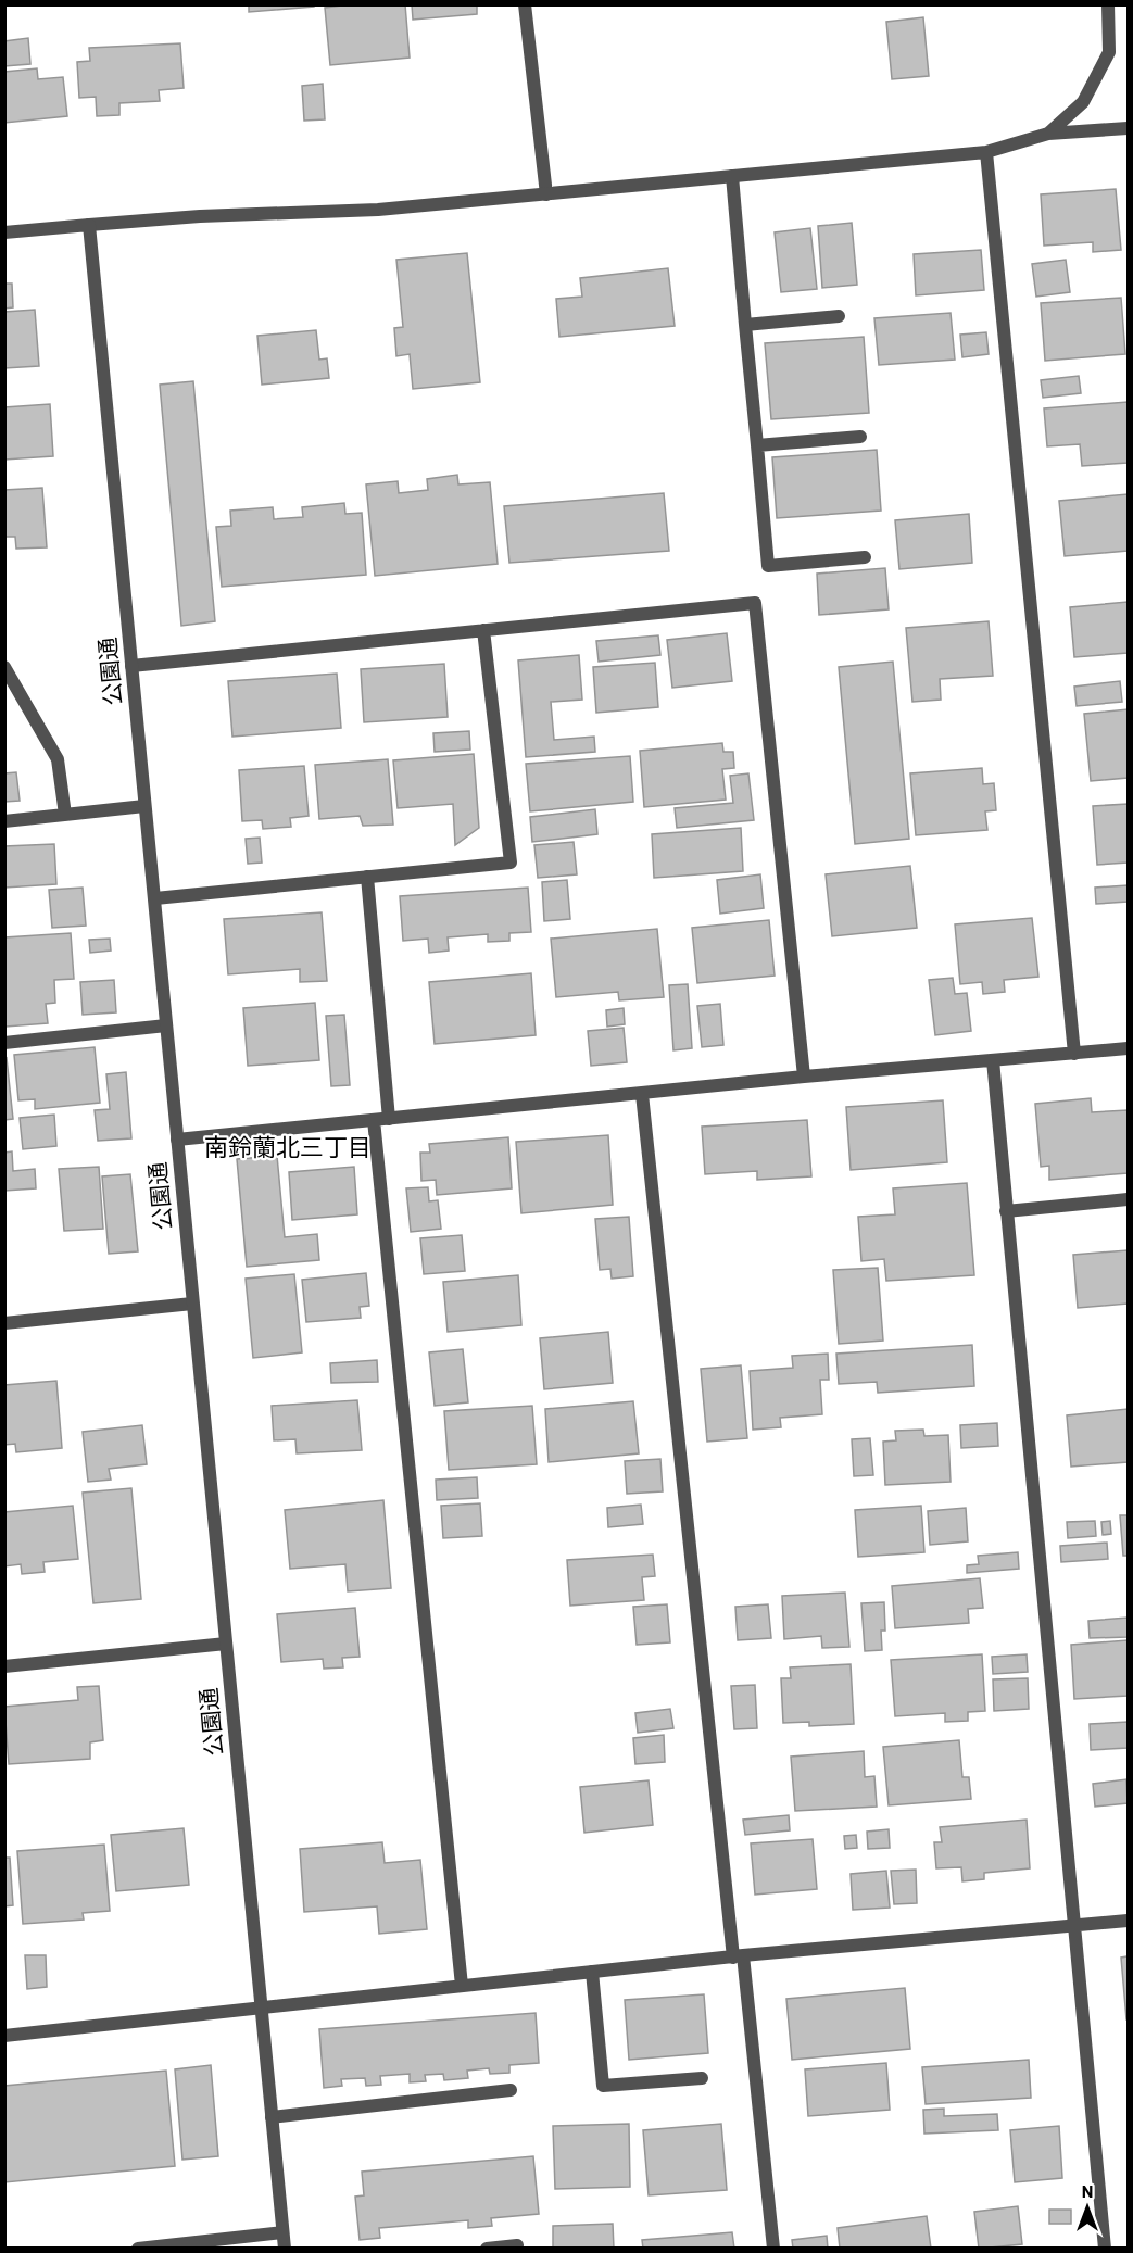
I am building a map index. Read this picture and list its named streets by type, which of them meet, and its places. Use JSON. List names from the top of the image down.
{
  "streets": {
    "street": ["公園通"]
  },
  "districts": ["南鈴蘭北三丁目"],
  "north": "top"
}
